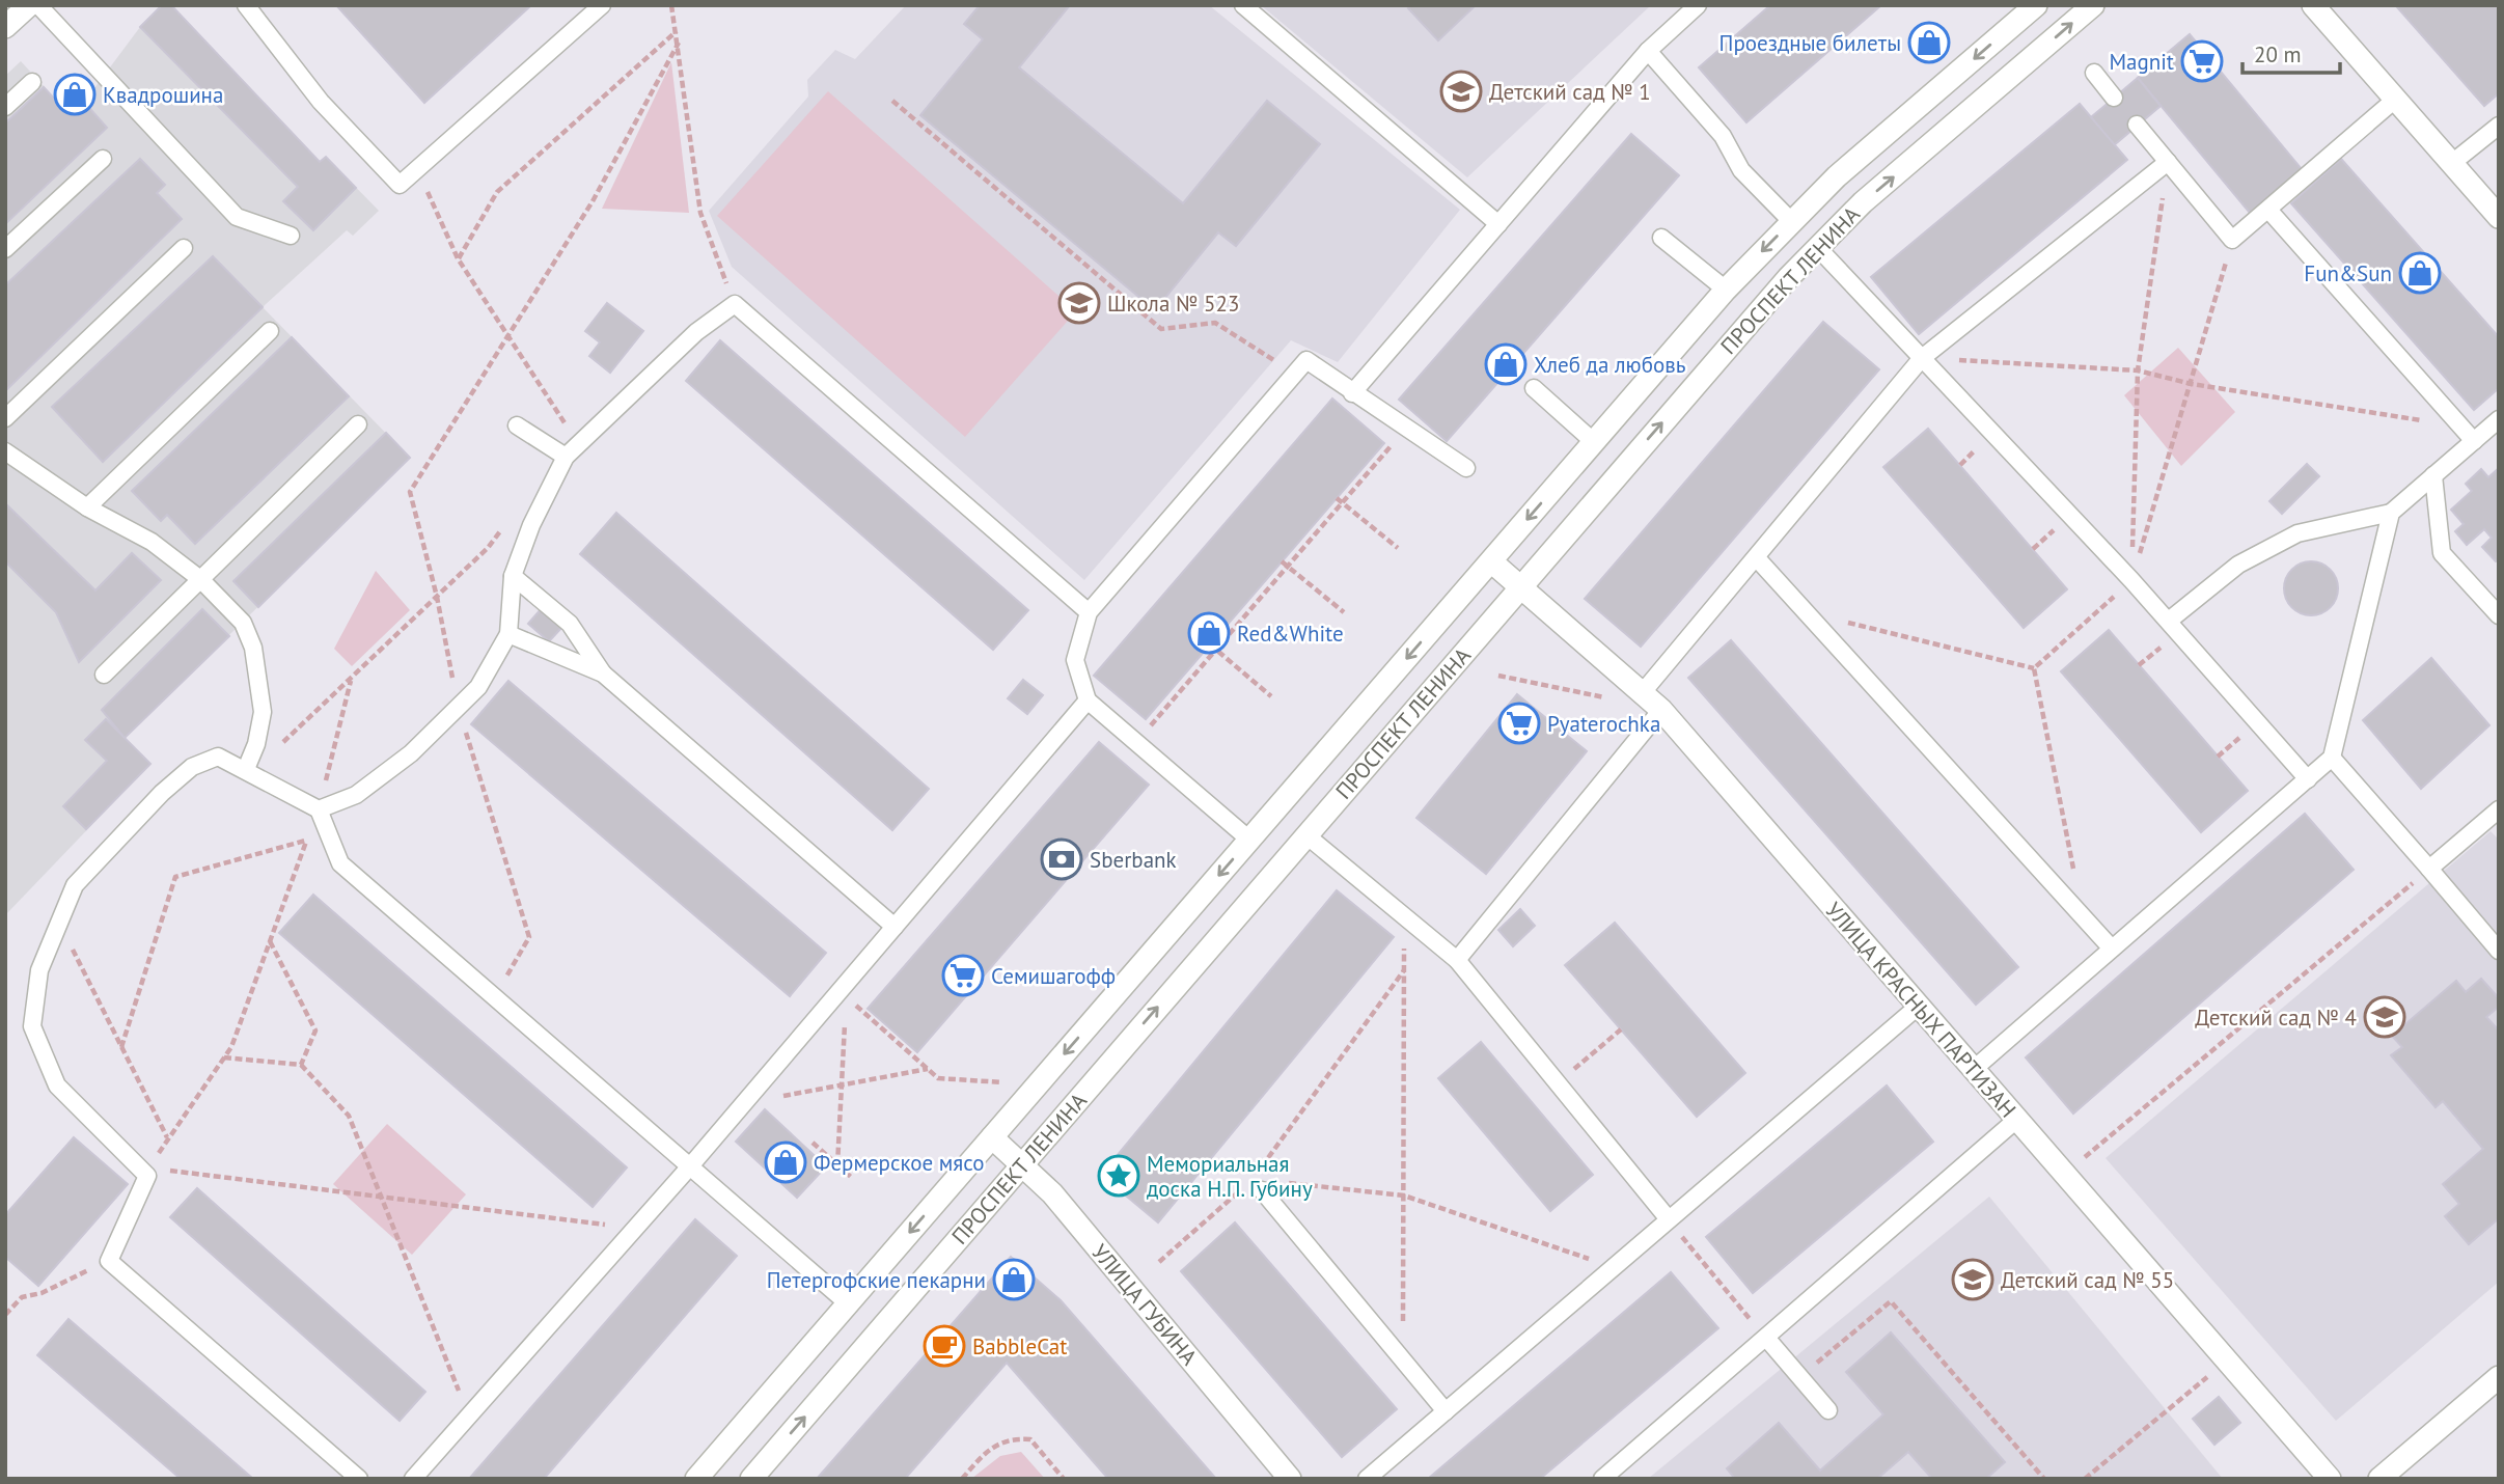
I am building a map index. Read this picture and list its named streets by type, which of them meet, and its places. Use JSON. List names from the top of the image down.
{
  "streets": {
    "main road": ["ПРОСПЕКТ ЛЕНИНА", "УЛИЦА КРАСНЫХ ПАРТИЗАН", "УЛИЦА ГУБИНА"]
  },
  "crossings": [
    ["ПРОСПЕКТ ЛЕНИНА", "УЛИЦА КРАСНЫХ ПАРТИЗАН"],
    ["ПРОСПЕКТ ЛЕНИНА", "УЛИЦА ГУБИНА"]
  ],
  "places": {
    "shop": [
      "Проездные билеты",
      "Квадрошина",
      "Fun&Sun",
      "Хлеб да любовь",
      "Red&White",
      "Фермерское мясо",
      "Петергофские пекарни"
    ],
    "supermarket": ["Magnit", "Pyaterochka", "Семишагофф"],
    "school or university": [
      "Детский сад № 1",
      "Школа № 523",
      "Детский сад № 4",
      "Детский сад № 55"
    ],
    "bank": ["Sberbank"],
    "place": ["Мемориальная доска Н.П. Губину"],
    "cafe": ["BabbleCat"]
  },
  "scale_bar": "20 m"
}
